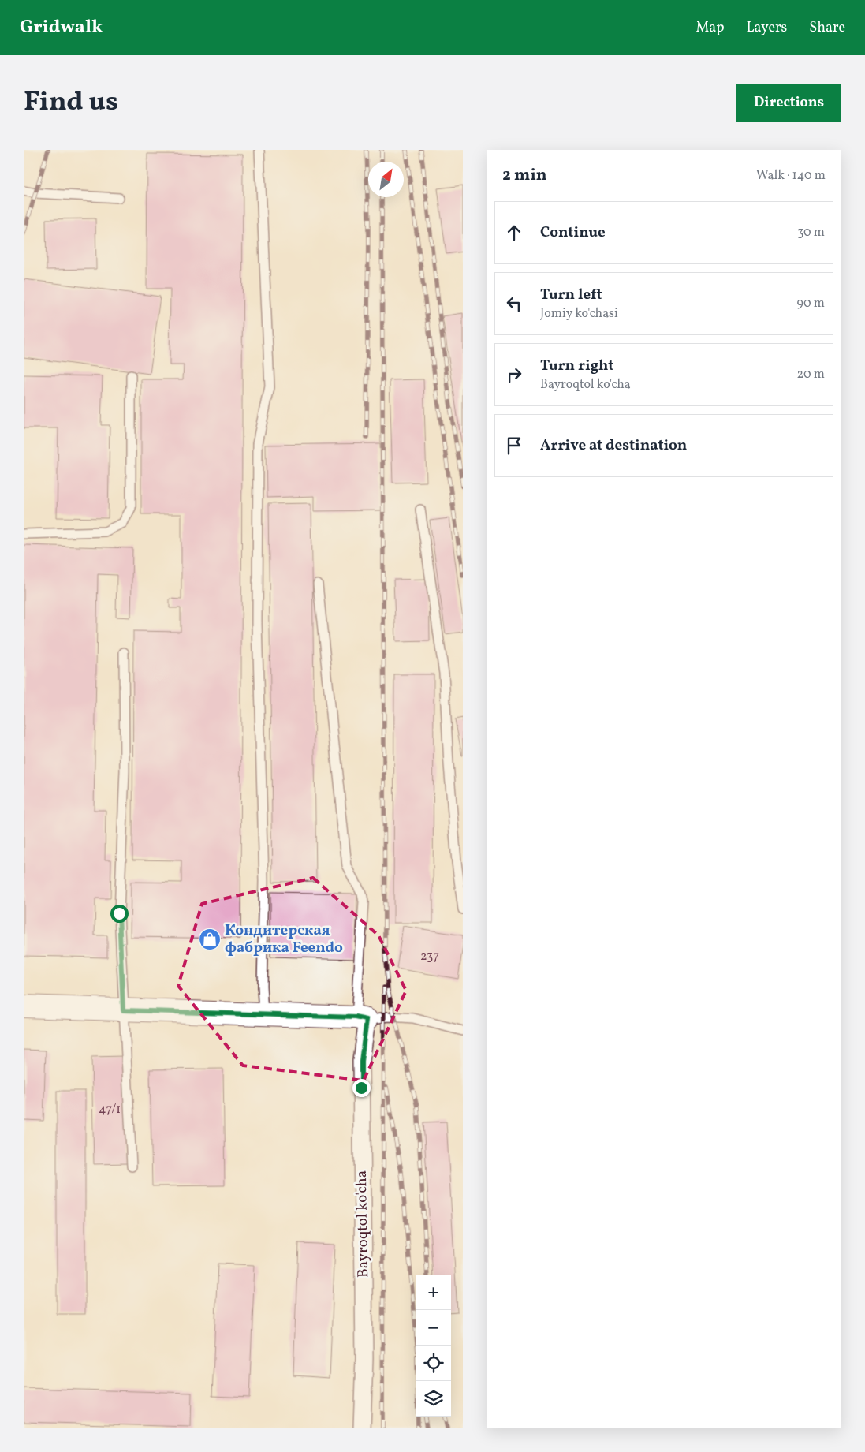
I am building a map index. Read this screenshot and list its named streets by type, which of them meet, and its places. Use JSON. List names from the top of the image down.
{
  "streets": {
    "street": ["Bayroqtol ko'cha"]
  },
  "places": {
    "shop": ["Кондитерская фабрика Feendo"]
  },
  "house_numbers": ["237", "47/1"],
  "north": "top right",
  "page": {
    "header": "Gridwalk",
    "nav": ["Map", "Layers", "Share"],
    "title": "Find us",
    "buttons": "Directions",
    "heading": ["2 min", "Walk · 140 m"],
    "list": [
      ["Continue", "30 m"],
      ["Turn left", "Jomiy ko'chasi", "90 m"],
      ["Turn right", "Bayroqtol ko'cha", "20 m"],
      "Arrive at destination"
    ],
    "map_buttons": ["+", "−"]
  }
}
